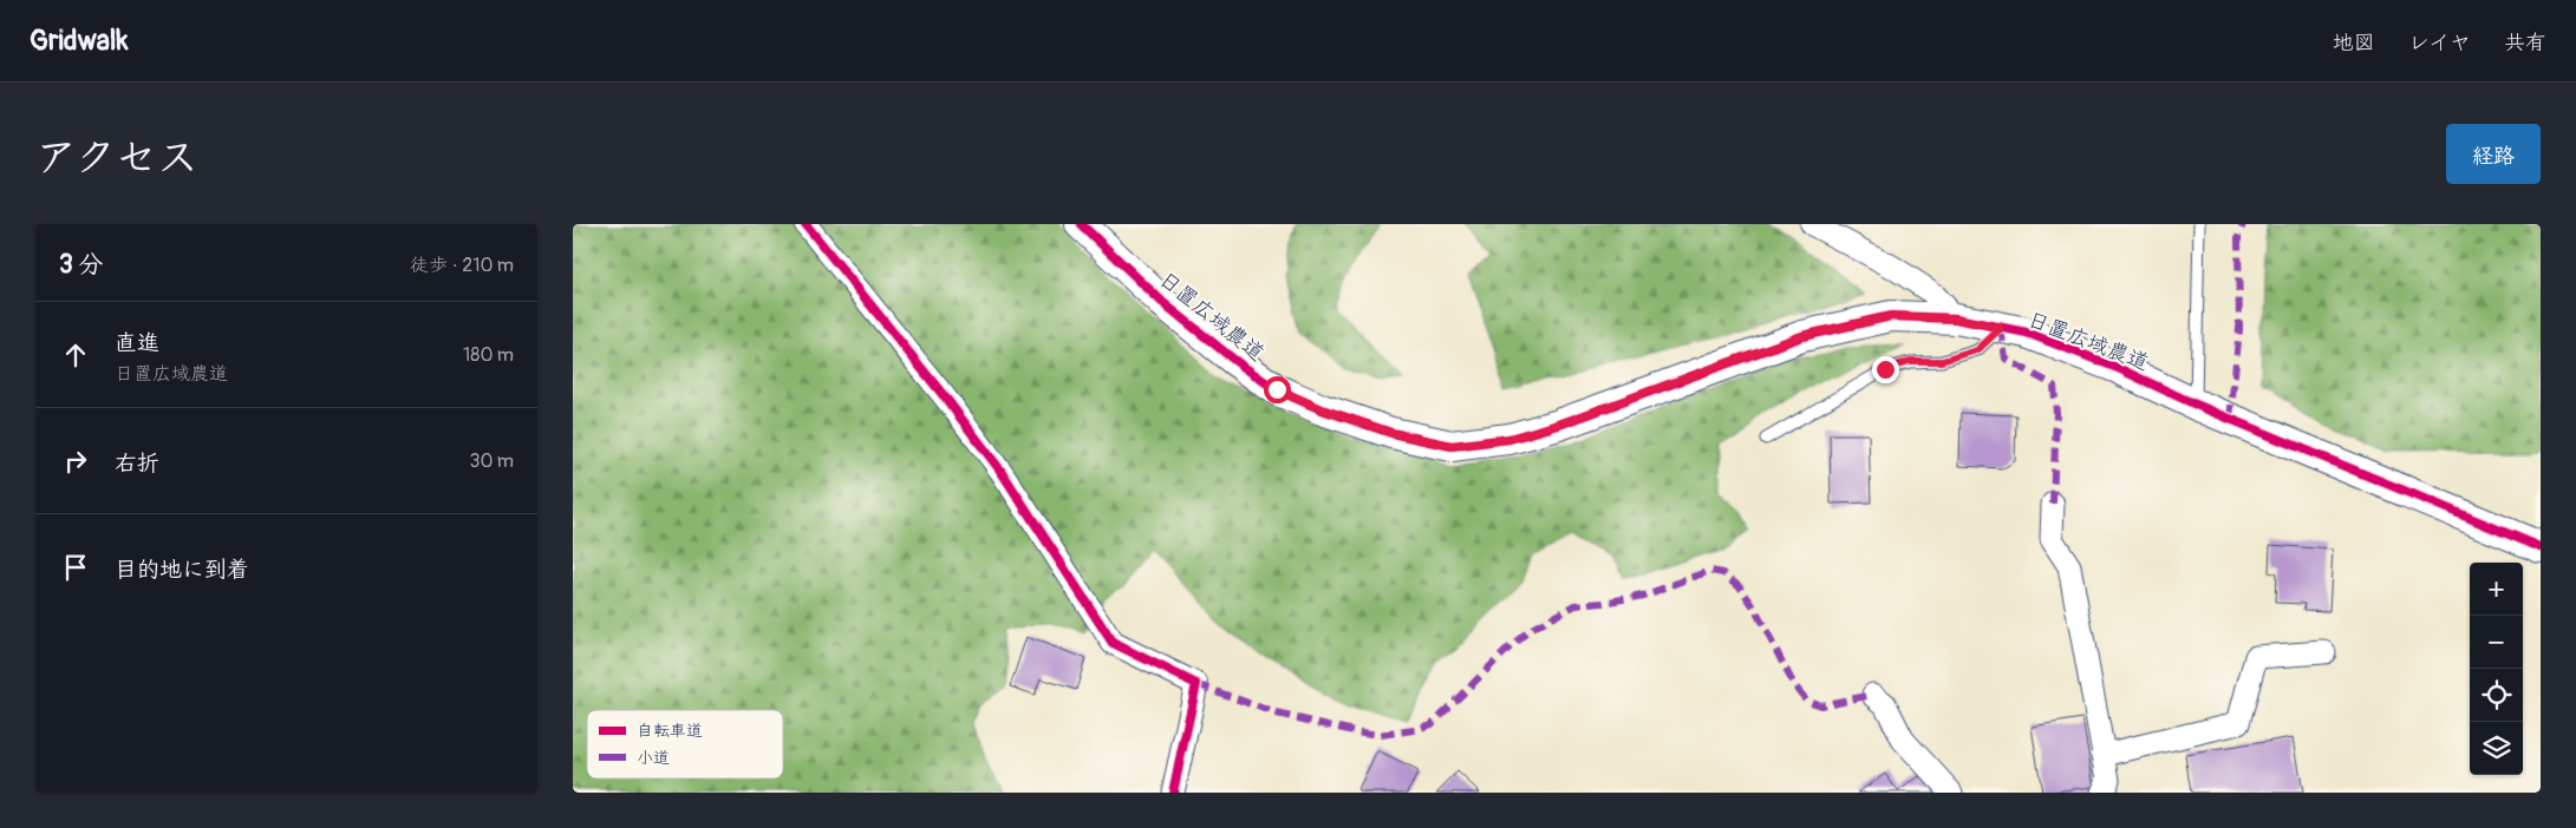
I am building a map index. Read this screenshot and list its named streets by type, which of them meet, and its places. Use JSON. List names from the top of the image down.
{
  "streets": {
    "street": ["日置広域農道"]
  },
  "legend": ["自転車道", "小道"],
  "page": {
    "header": "Gridwalk",
    "nav": ["地図", "レイヤ", "共有"],
    "title": "アクセス",
    "buttons": "経路",
    "heading": ["3 分", "徒歩 · 210 m"],
    "list": [
      ["直進", "日置広域農道", "180 m"],
      ["右折", "30 m"],
      "目的地に到着"
    ],
    "map_buttons": ["+", "−"]
  }
}
